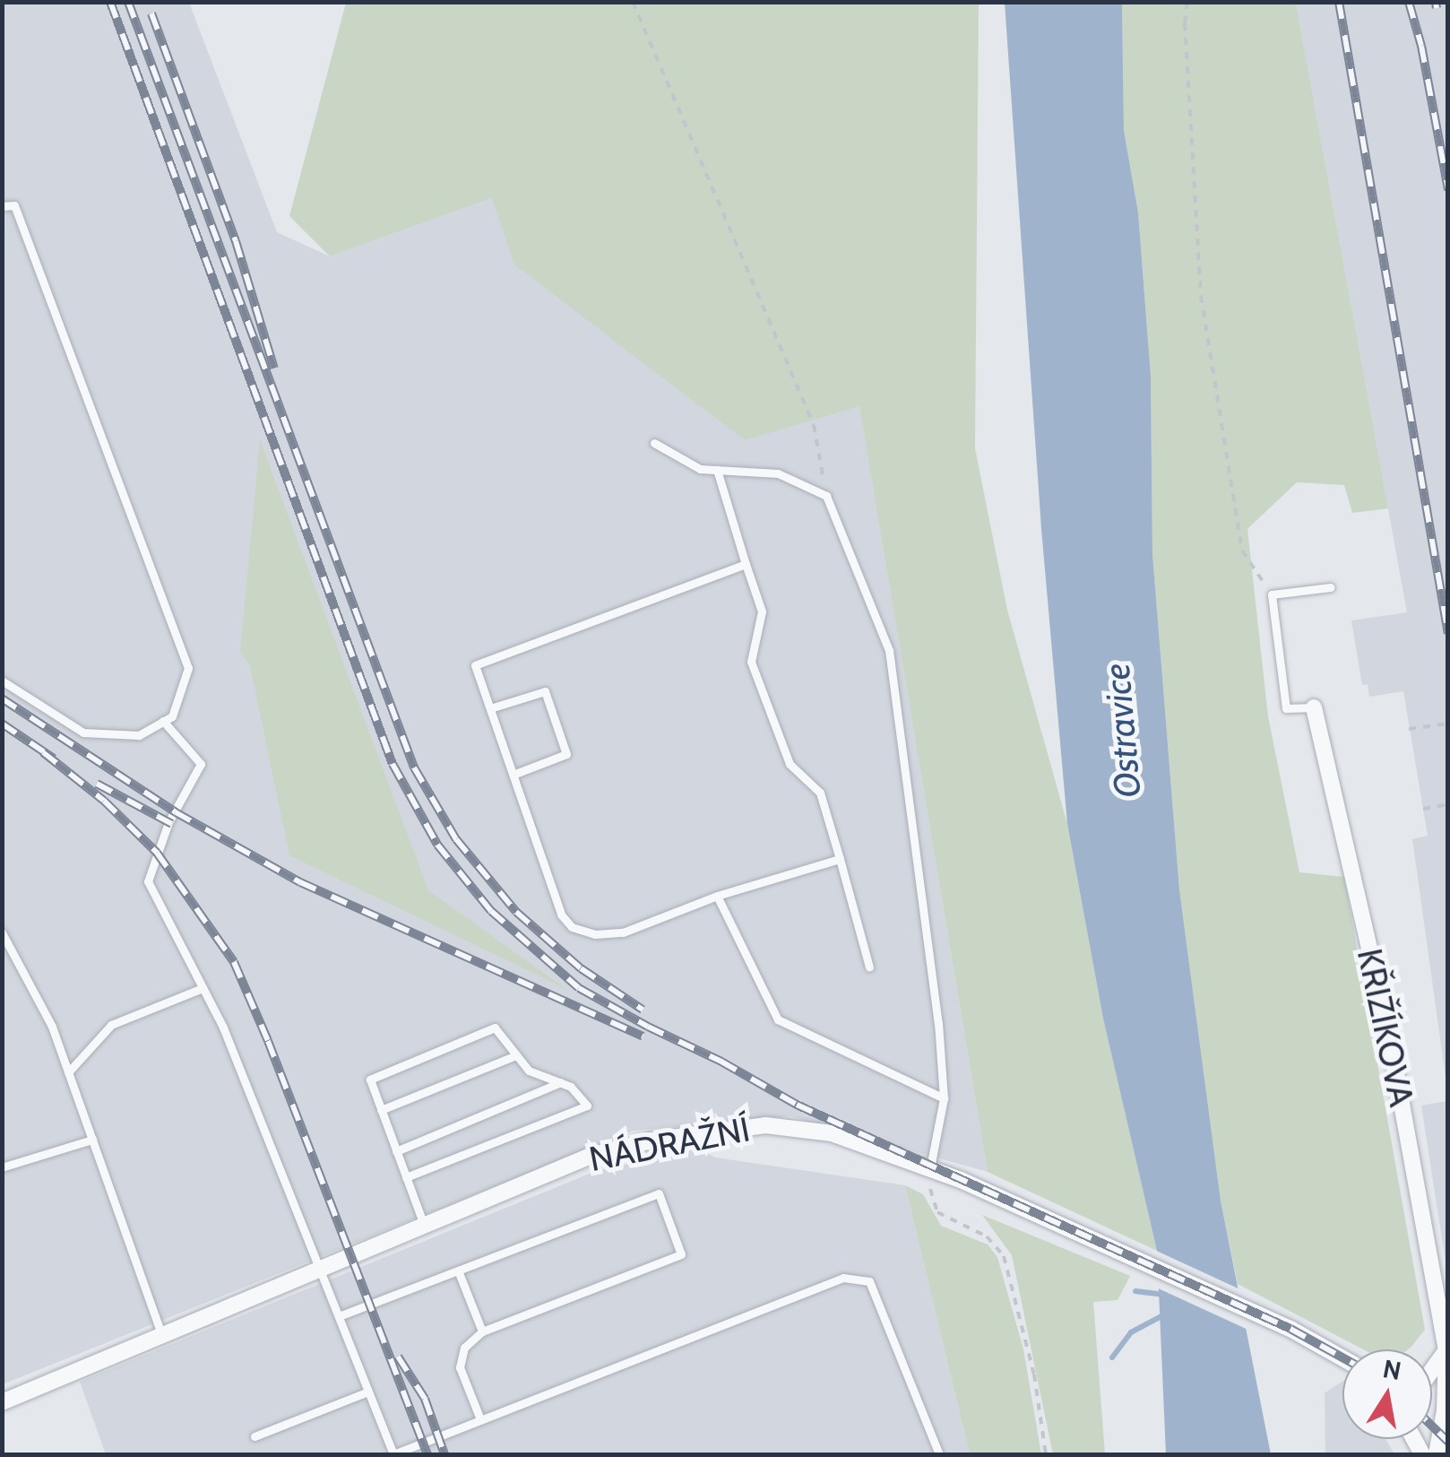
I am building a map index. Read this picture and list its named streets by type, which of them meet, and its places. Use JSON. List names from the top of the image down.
{
  "streets": {
    "street": ["KŘIŽÍKOVA", "NÁDRAŽNÍ"]
  },
  "water": ["Ostravice"],
  "north": "top"
}
